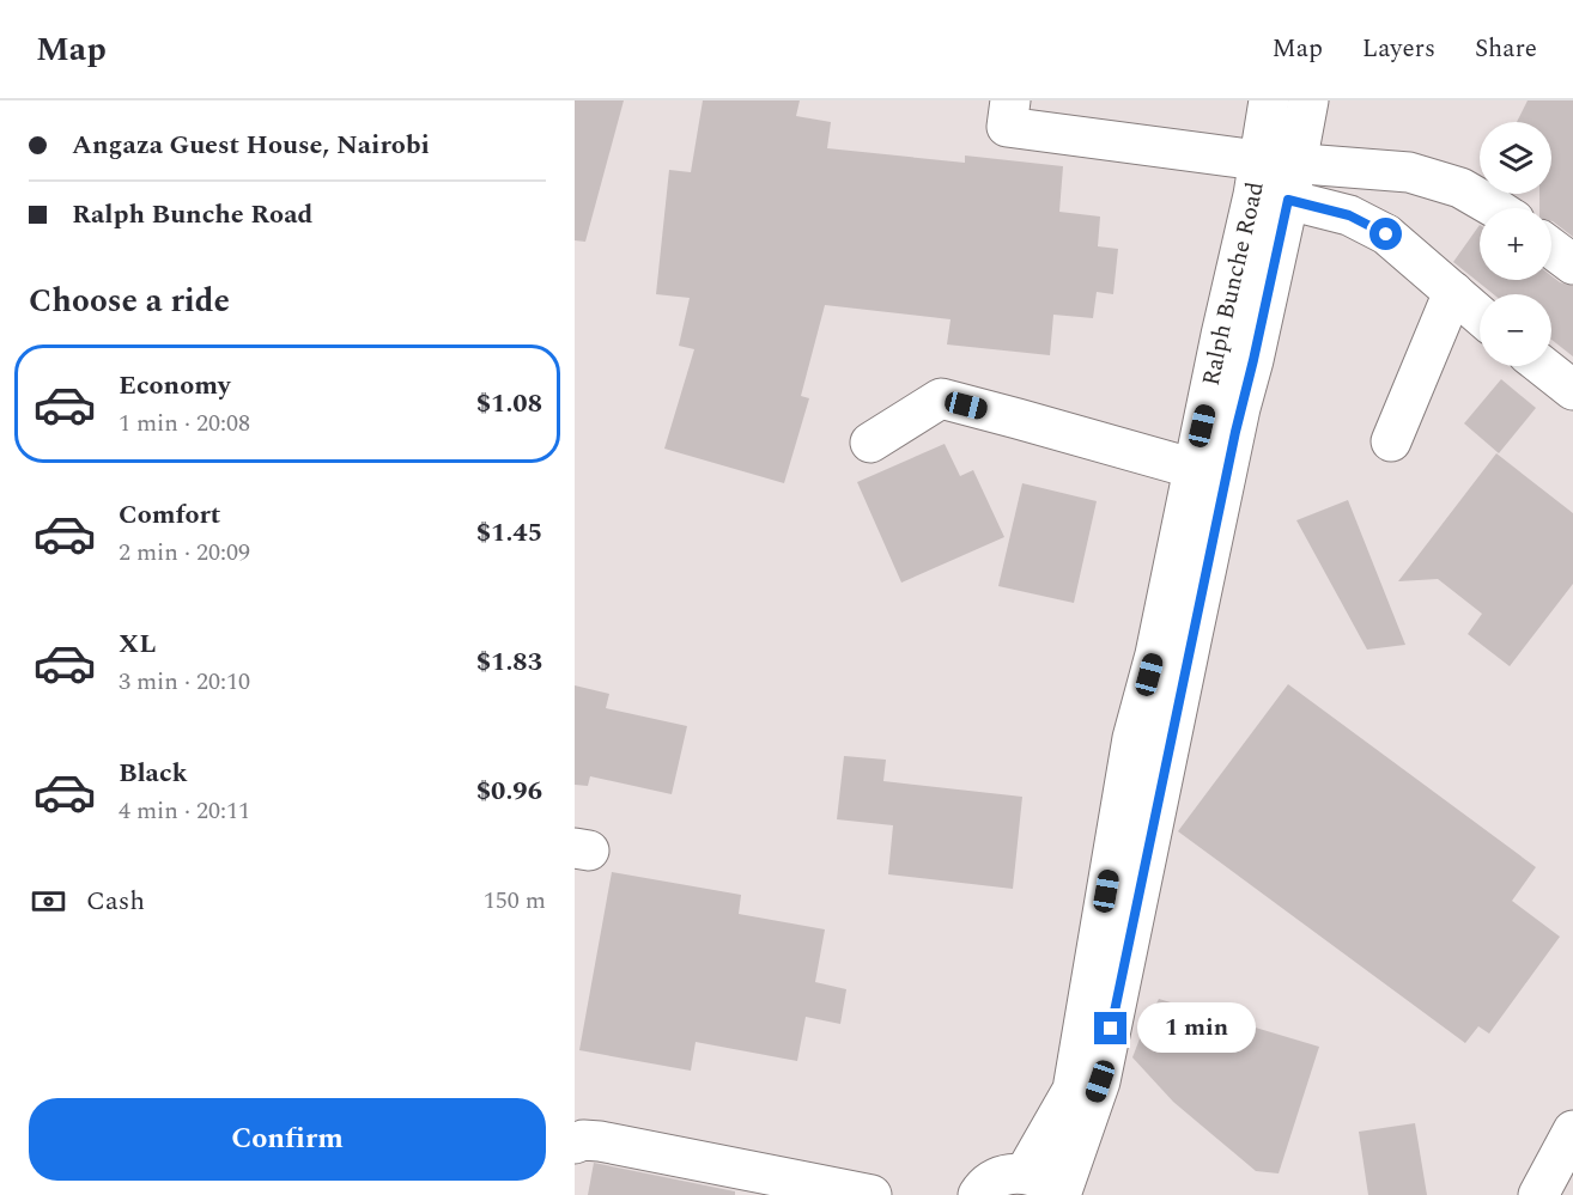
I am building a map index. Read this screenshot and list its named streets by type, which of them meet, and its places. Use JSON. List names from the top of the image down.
{
  "streets": {
    "street": ["Ralph Bunche Road"]
  },
  "page": {
    "header": "Map",
    "nav": ["Map", "Layers", "Share"],
    "banner": ["Angaza Guest House, Nairobi", "Ralph Bunche Road"],
    "map_buttons": ["+", "−"],
    "heading": "Choose a ride",
    "list": [
      {
        "name": "Economy",
        "note": "1 min · 20:08",
        "value": "$1.08"
      },
      {
        "name": "Comfort",
        "note": "2 min · 20:09",
        "value": "$1.45"
      },
      {
        "name": "XL",
        "note": "3 min · 20:10",
        "value": "$1.83"
      },
      {
        "name": "Black",
        "note": "4 min · 20:11",
        "value": "$0.96"
      }
    ],
    "pay": ["Cash", "150 m"],
    "bubble": "1 min",
    "buttons": "Confirm"
  }
}
